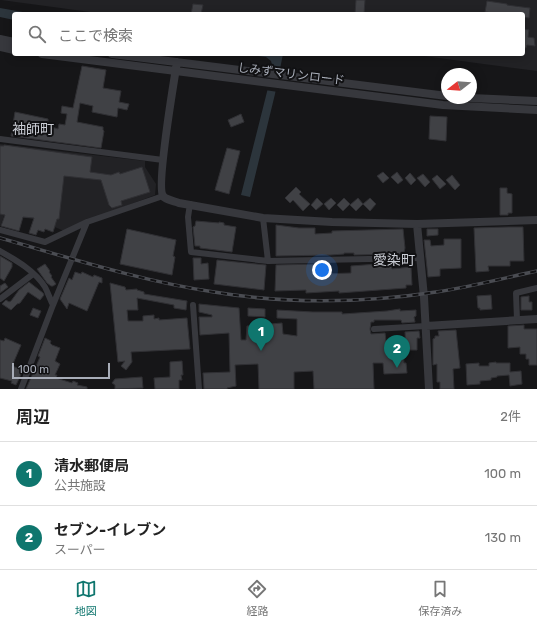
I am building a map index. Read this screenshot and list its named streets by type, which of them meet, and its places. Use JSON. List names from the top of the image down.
{
  "streets": {
    "street": ["しみずマリンロード"]
  },
  "districts": ["袖師町", "愛染町"],
  "scale_bar": "100 m",
  "north": "left",
  "page": {
    "search": "ここで検索",
    "pins": ["1", "2"],
    "scale": "100 m",
    "heading": ["周辺", "2件"],
    "list": [
      {
        "mark": "1",
        "name": "清水郵便局",
        "note": "公共施設",
        "value": "100 m"
      },
      {
        "mark": "2",
        "name": "セブン-イレブン",
        "note": "スーパー",
        "value": "130 m"
      }
    ],
    "nav": ["地図", "経路", "保存済み"]
  }
}
